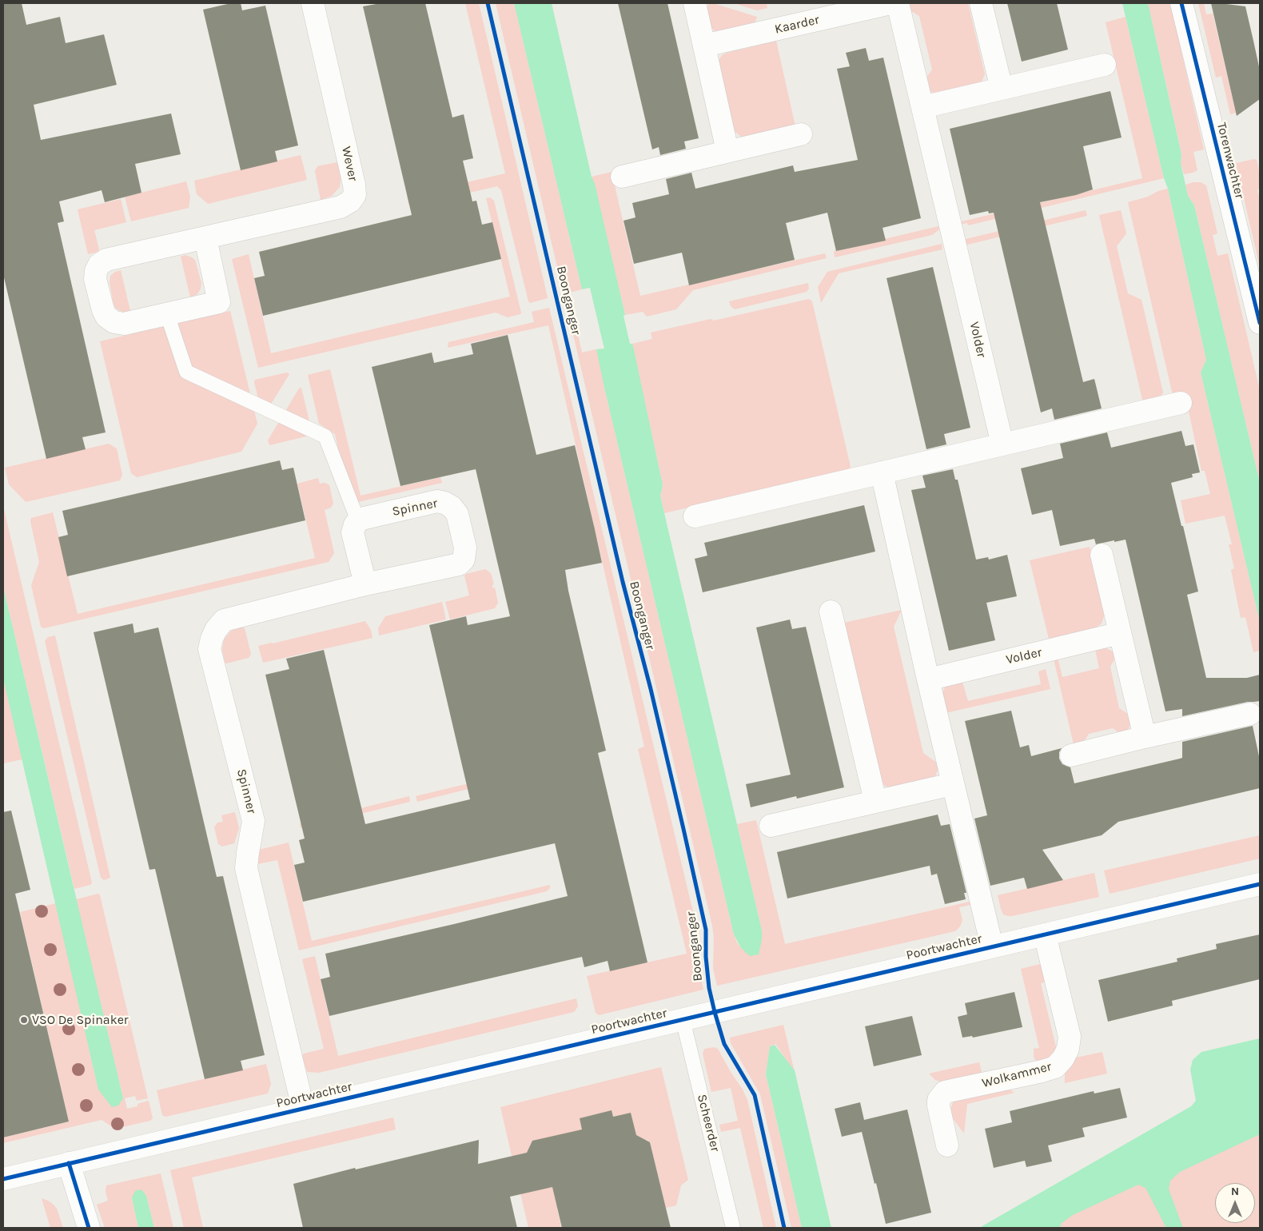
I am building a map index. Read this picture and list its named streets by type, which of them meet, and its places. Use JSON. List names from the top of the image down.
{
  "streets": {
    "street": [
      "Kaarder",
      "Torenwachter",
      "Wever",
      "Volder",
      "Spinner",
      "Poortwachter",
      "Wolkammer"
    ],
    "lane": ["Scheerder"],
    "cycle path": ["Boonganger"]
  },
  "crossings": [
    ["Spinner", "Poortwachter"],
    ["Poortwachter", "Wolkammer"],
    ["Poortwachter", "Scheerder"]
  ],
  "places": ["VSO De Spinaker"],
  "north": "top"
}
